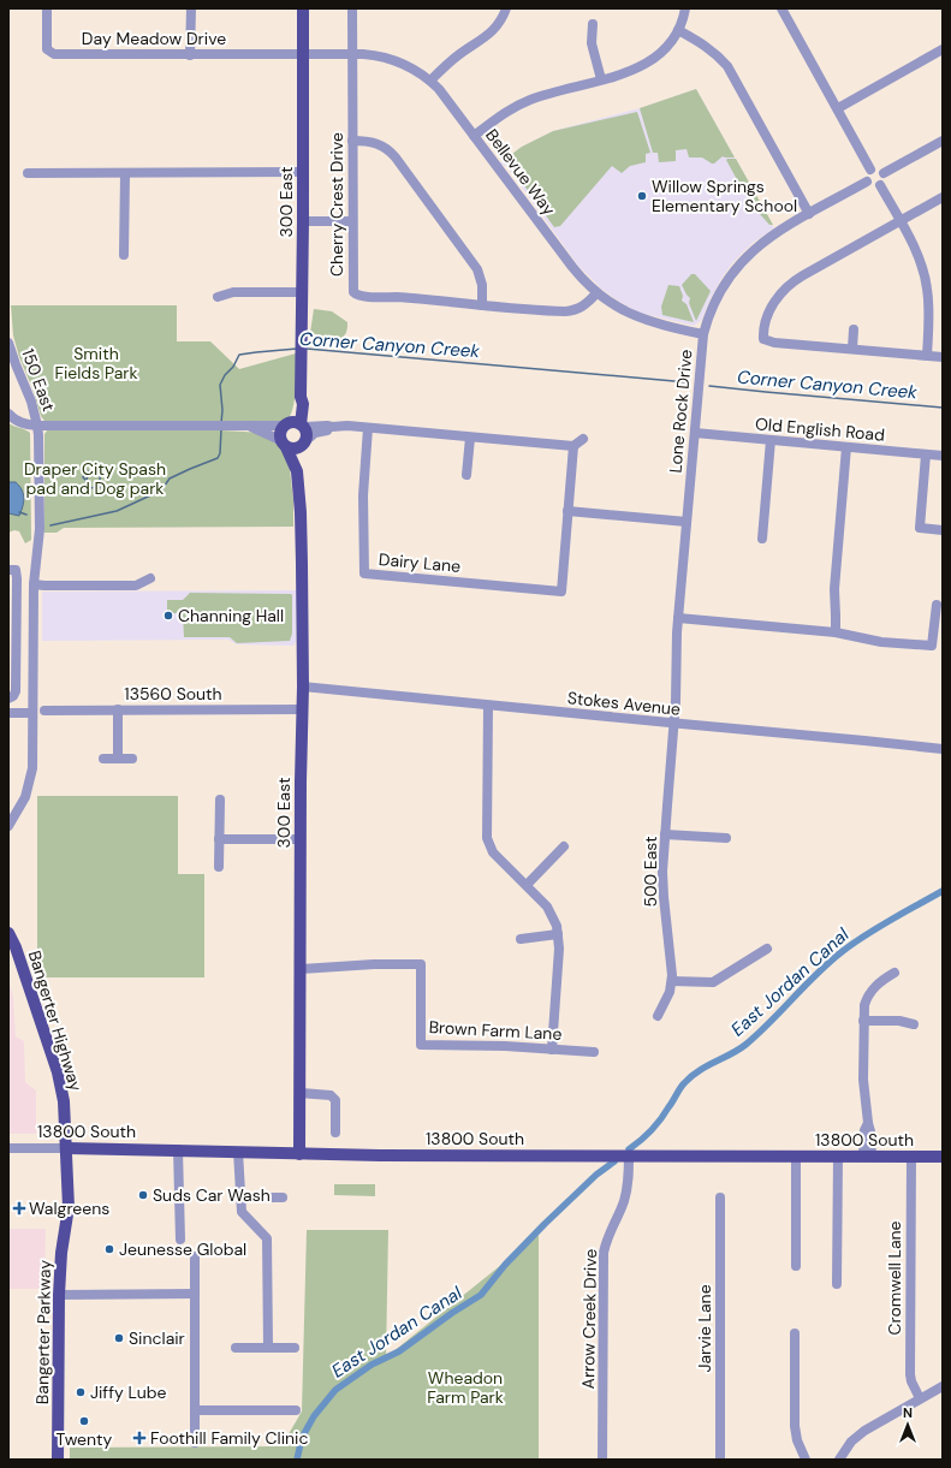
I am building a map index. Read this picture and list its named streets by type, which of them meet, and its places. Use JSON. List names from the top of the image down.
{
  "streets": {
    "main road": [
      "300 East",
      "Bangerter Highway",
      "13800 South",
      "Bangerter Parkway"
    ],
    "street": [
      "Day Meadow Drive",
      "Bellevue Way",
      "Cherry Crest Drive",
      "150 East",
      "Lone Rock Drive",
      "Old English Road",
      "Dairy Lane",
      "13560 South",
      "Stokes Avenue",
      "500 East",
      "Brown Farm Lane",
      "Cromwell Lane",
      "Arrow Creek Drive",
      "Jarvie Lane"
    ]
  },
  "crossings": [
    ["Day Meadow Drive", "Bellevue Way"],
    ["Day Meadow Drive", "300 East"],
    ["Bellevue Way", "300 East"],
    ["Bellevue Way", "Cherry Crest Drive"],
    ["Bellevue Way", "Lone Rock Drive"],
    ["300 East", "13560 South"],
    ["300 East", "Stokes Avenue"],
    ["300 East", "Brown Farm Lane"],
    ["300 East", "13800 South"],
    ["Lone Rock Drive", "Old English Road"],
    ["Lone Rock Drive", "Stokes Avenue"],
    ["Lone Rock Drive", "500 East"],
    ["Stokes Avenue", "500 East"],
    ["Bangerter Highway", "13800 South"],
    ["Bangerter Highway", "Bangerter Parkway"],
    ["13800 South", "Cromwell Lane"],
    ["13800 South", "Arrow Creek Drive"],
    ["13800 South", "Bangerter Parkway"]
  ],
  "water": ["Corner Canyon Creek", "East Jordan Canal"],
  "parks": ["Smith Fields Park", "Draper City Spash pad and Dog park", "Wheadon Farm Park"],
  "places": {
    "other": [
      "Willow Springs Elementary School",
      "Channing Hall",
      "Suds Car Wash",
      "Jeunesse Global",
      "Sinclair",
      "Jiffy Lube",
      "Twenty"
    ],
    "health": ["Walgreens", "Foothill Family Clinic"]
  },
  "north": "top"
}
